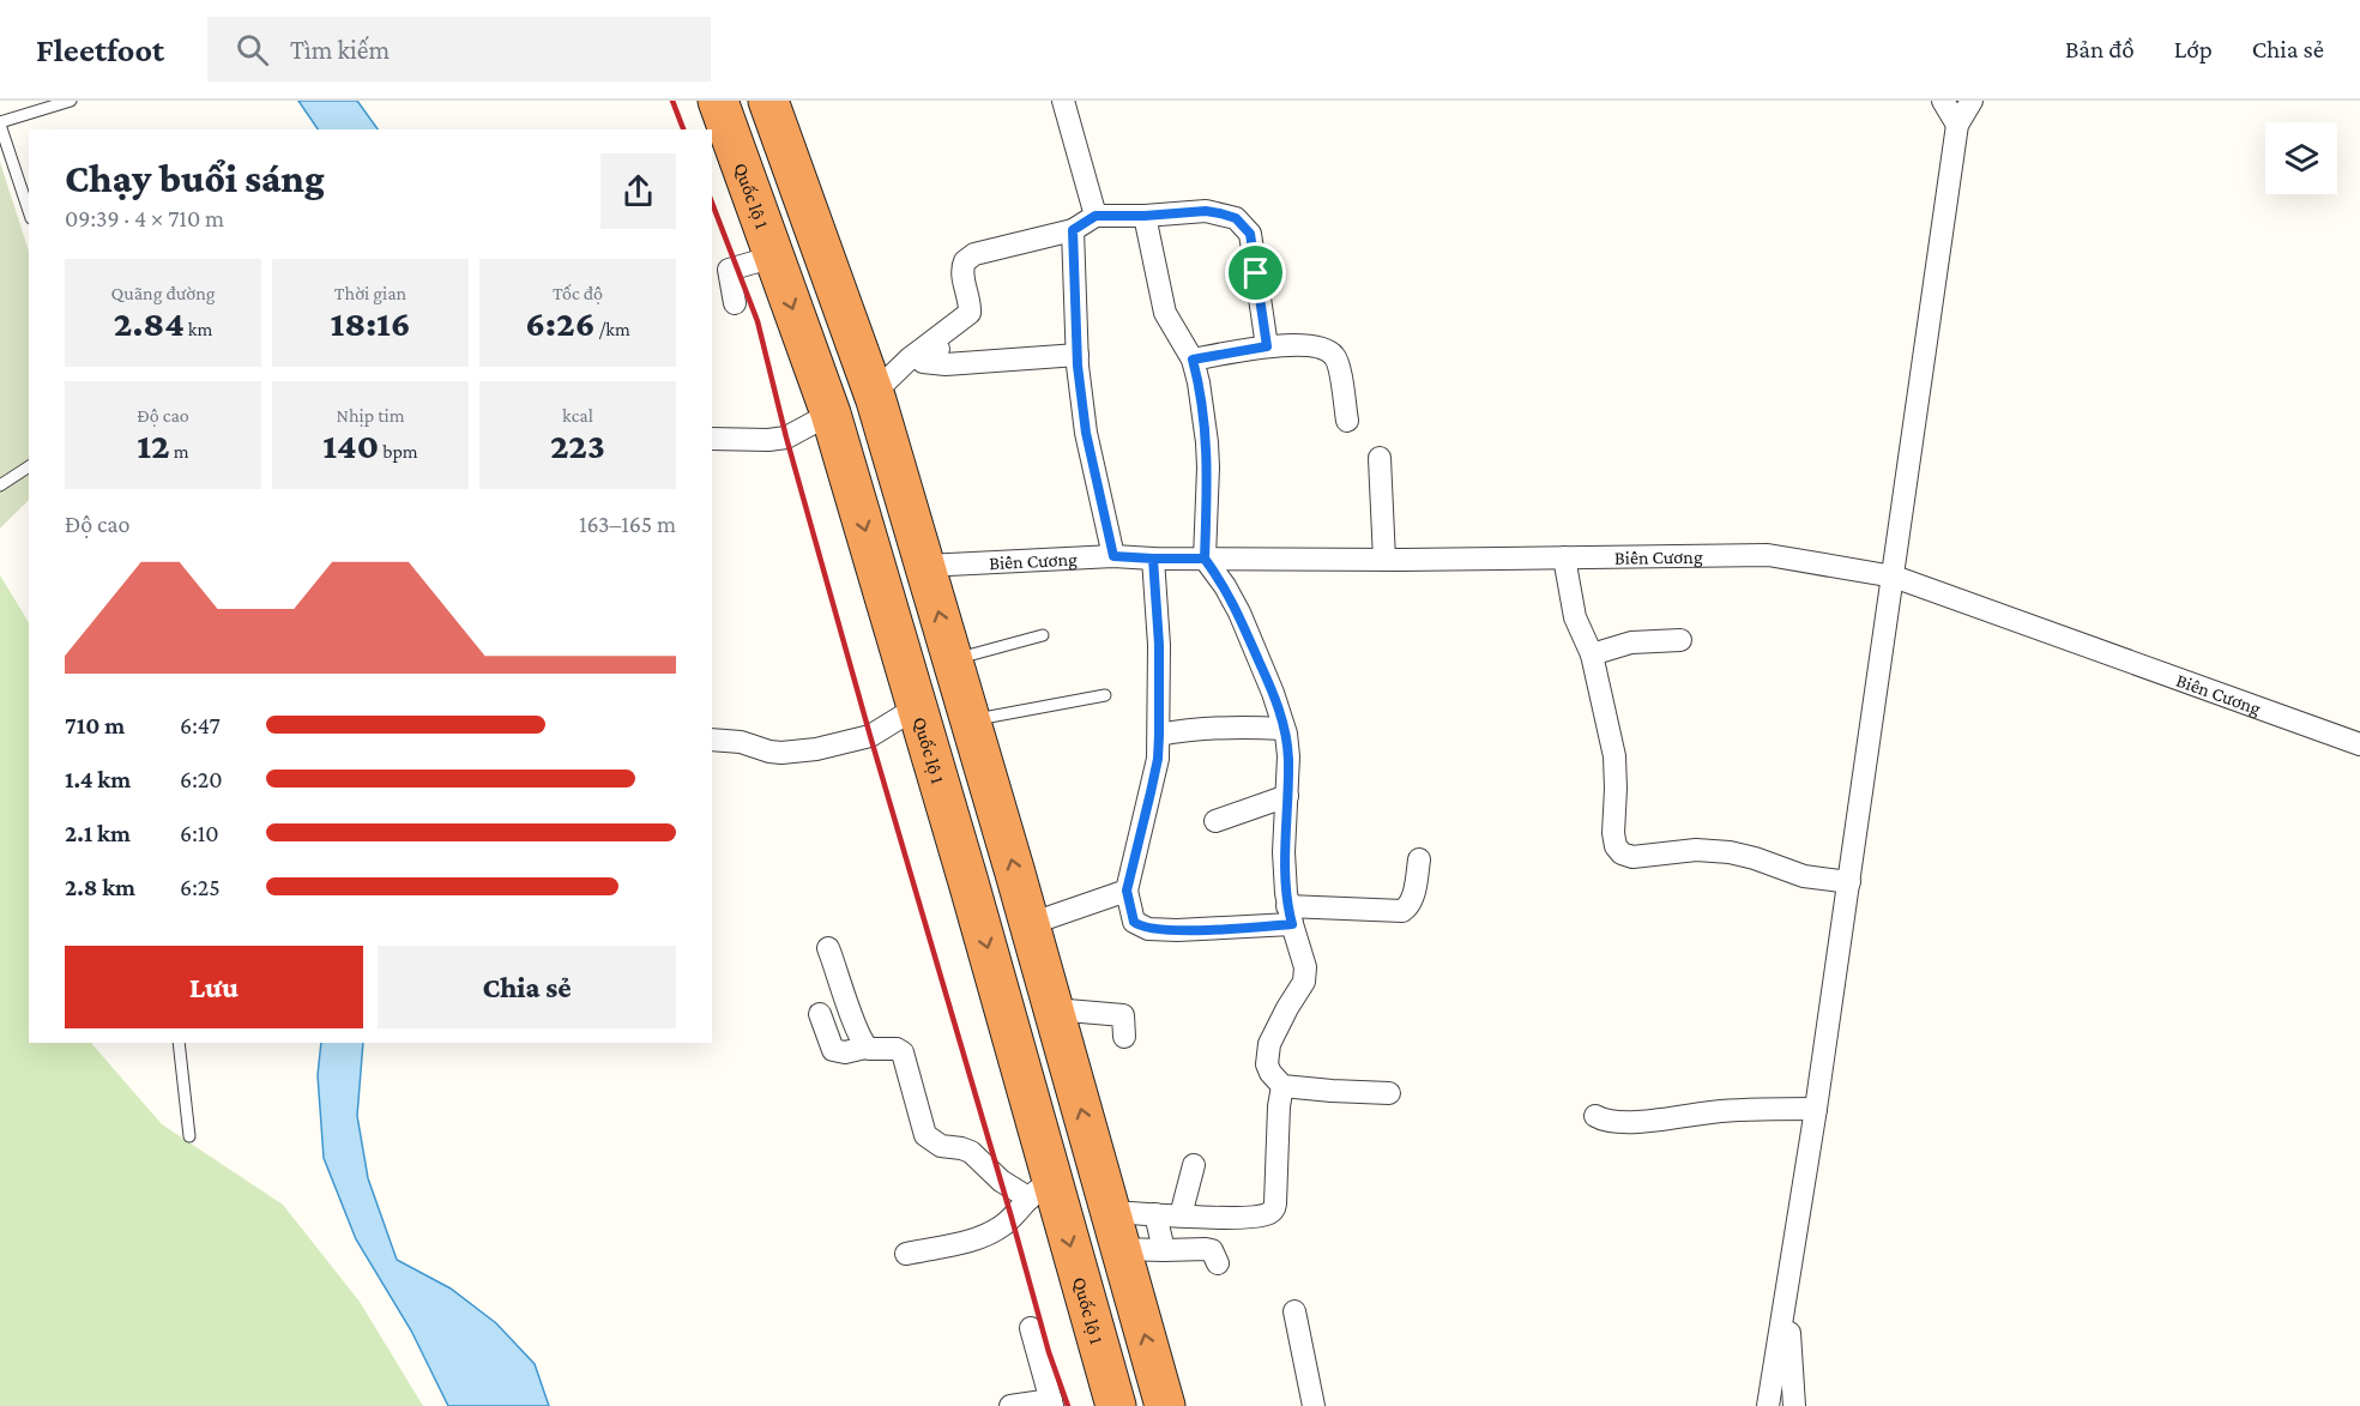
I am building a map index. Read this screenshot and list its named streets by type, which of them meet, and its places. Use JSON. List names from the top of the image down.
{
  "streets": {
    "highway": ["Quốc lộ 1"],
    "street": ["Biên Cương"]
  },
  "page": {
    "header": "Fleetfoot",
    "search": "Tìm kiếm",
    "nav": ["Bản đồ", "Lớp", "Chia sẻ"],
    "heading": ["Chạy buổi sáng", "09:39 · 4 × 710 m"],
    "stats": [
      ["Quãng đường", "2.84 km"],
      ["Thời gian", "18:16"],
      ["Tốc độ", "6:26 /km"],
      ["Độ cao", "12 m"],
      ["Nhịp tim", "140 bpm"],
      ["kcal", "223"]
    ],
    "chart": ["Độ cao", "163–165 m"],
    "list": [
      {
        "name": "710 m",
        "note": "6:47"
      },
      {
        "name": "1.4 km",
        "note": "6:20"
      },
      {
        "name": "2.1 km",
        "note": "6:10"
      },
      {
        "name": "2.8 km",
        "note": "6:25"
      }
    ],
    "buttons": ["Lưu", "Chia sẻ"]
  }
}
